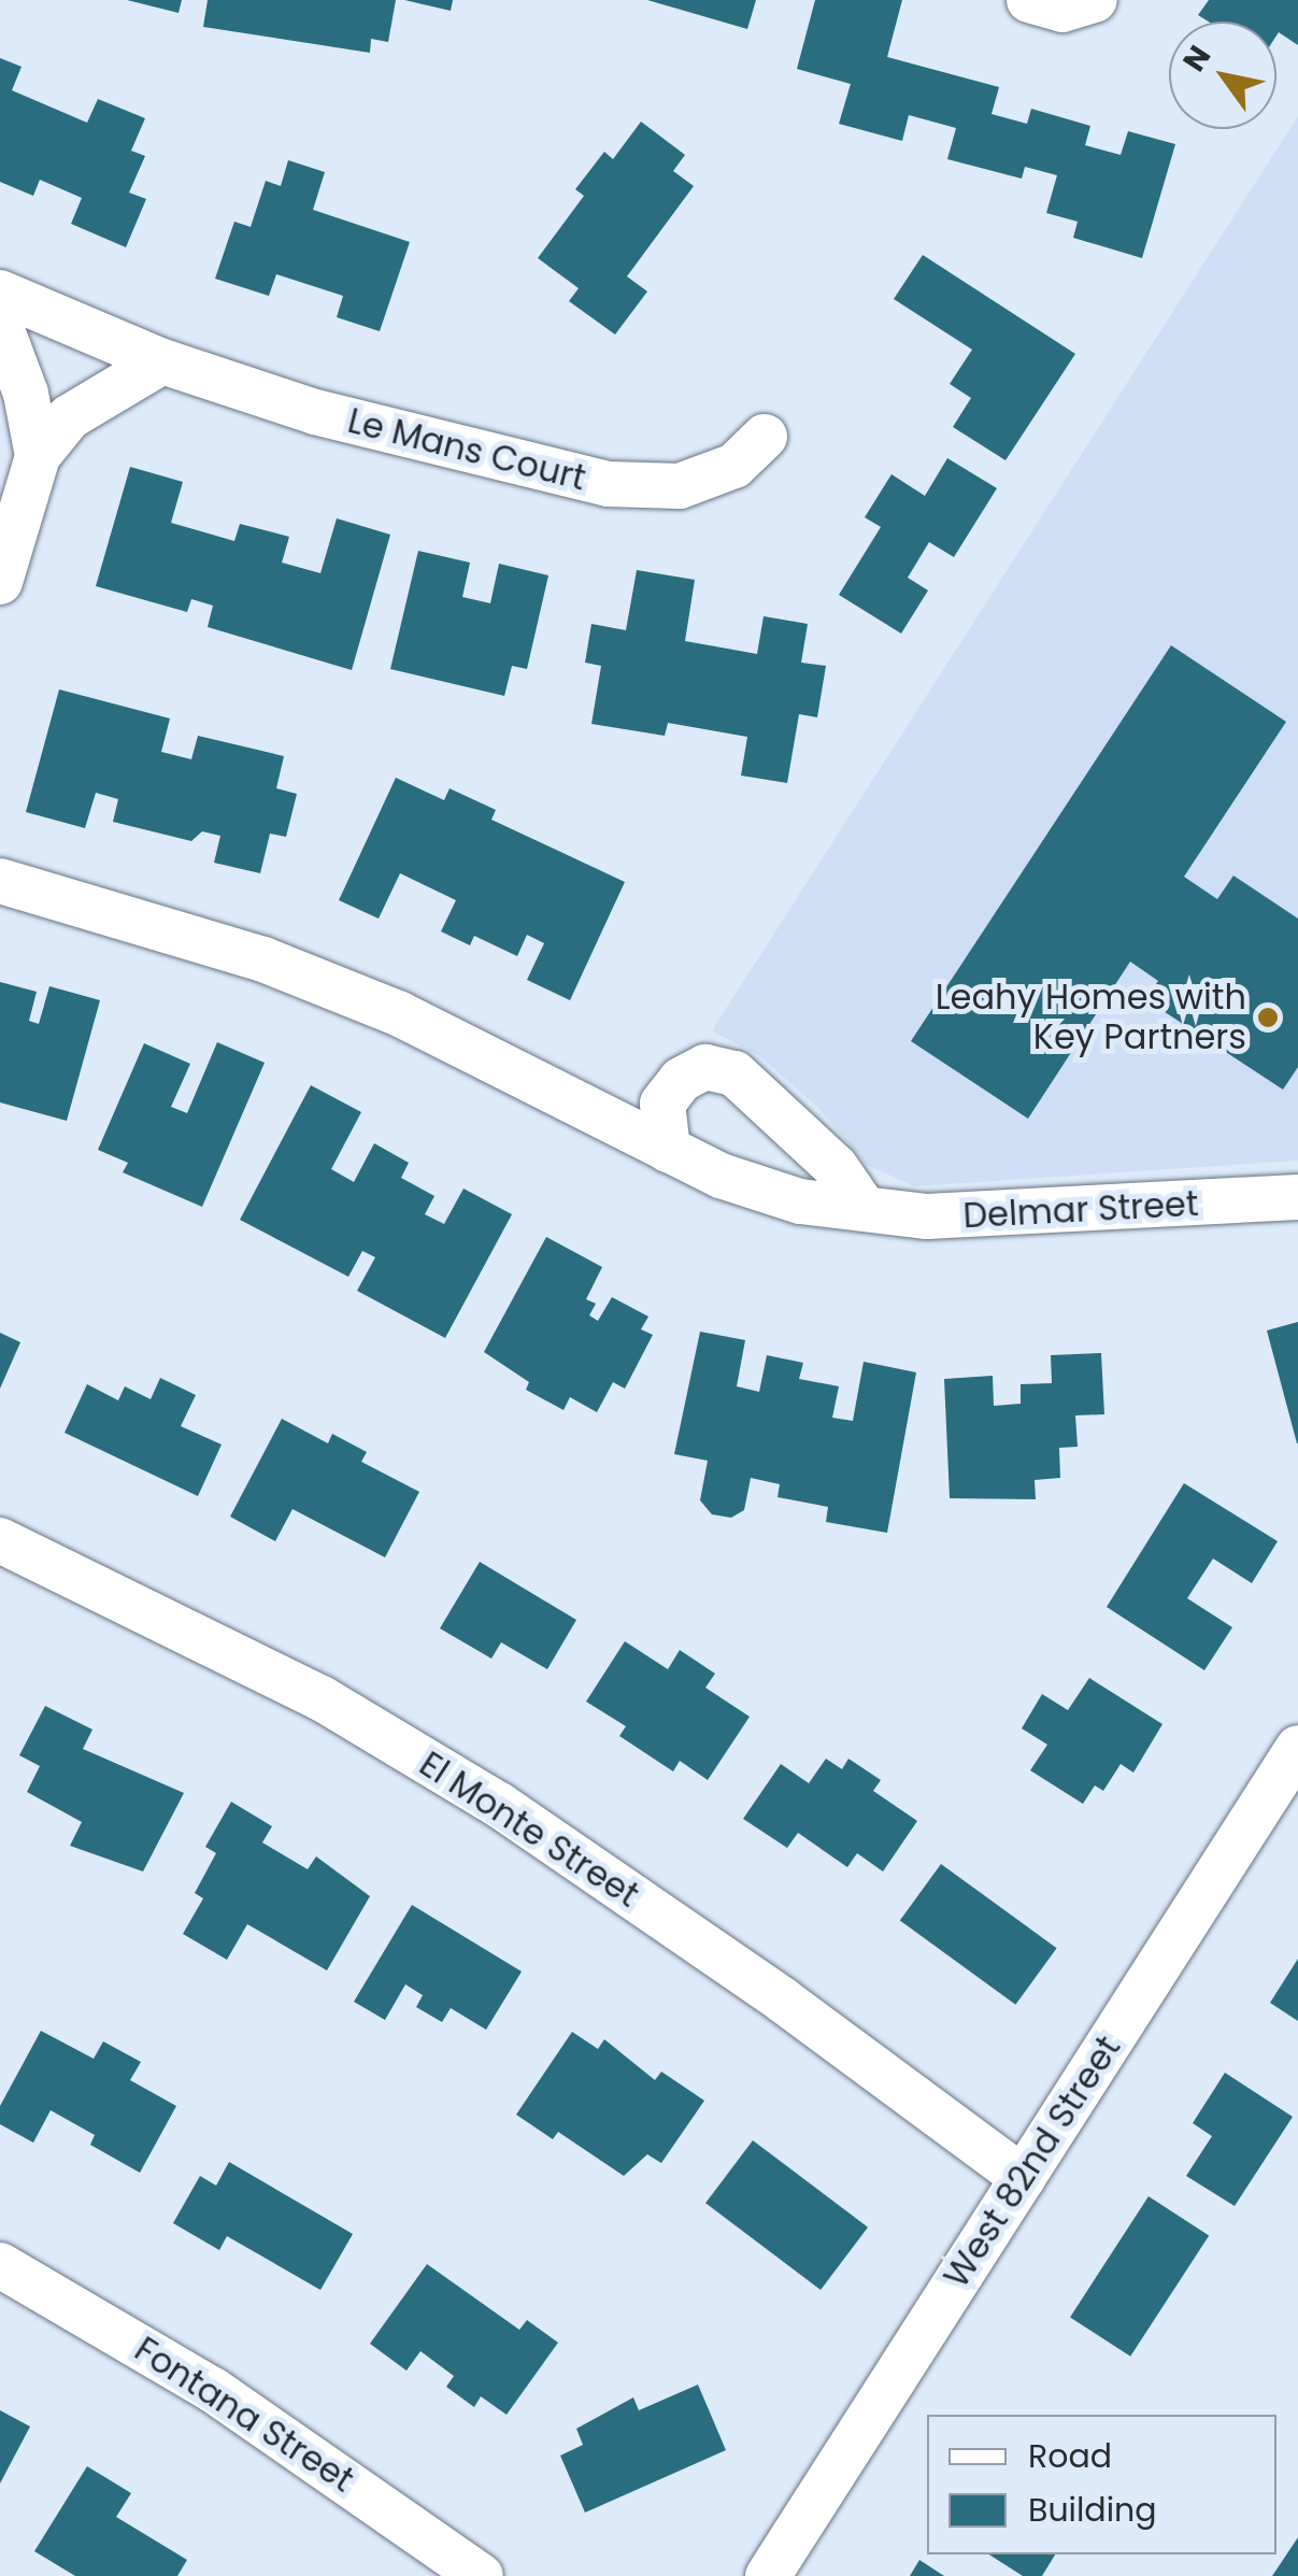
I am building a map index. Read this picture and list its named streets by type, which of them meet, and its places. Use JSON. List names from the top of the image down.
{
  "streets": {
    "street": [
      "Le Mans Court",
      "Delmar Street",
      "El Monte Street",
      "West 82nd Street",
      "Fontana Street"
    ]
  },
  "crossings": [
    ["El Monte Street", "West 82nd Street"]
  ],
  "places": ["Leahy Homes with Key Partners"],
  "legend": ["Road", "Building"],
  "north": "top left"
}
